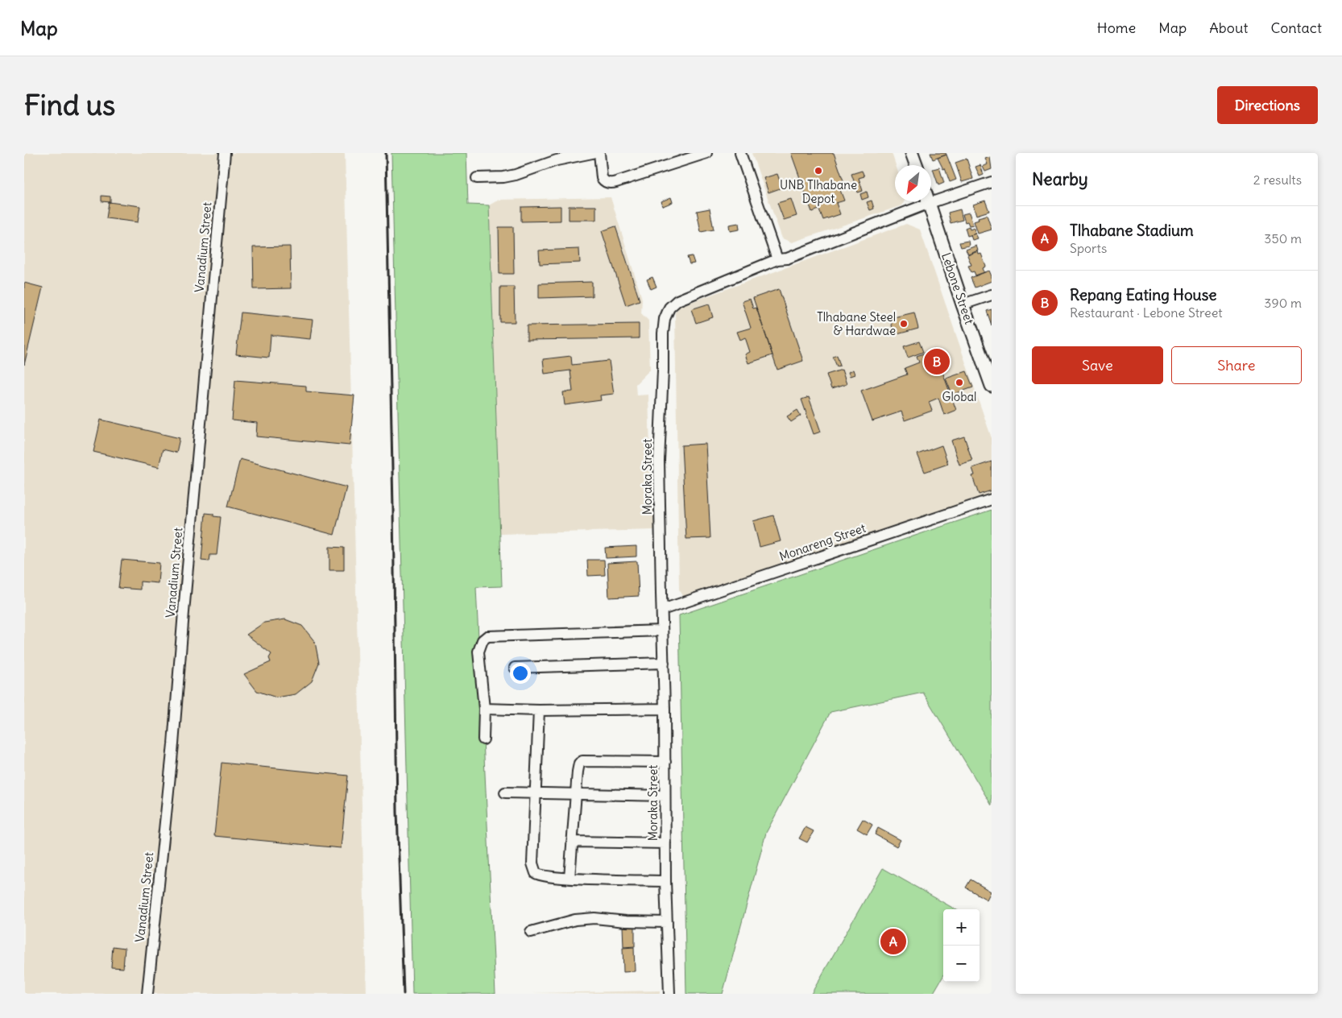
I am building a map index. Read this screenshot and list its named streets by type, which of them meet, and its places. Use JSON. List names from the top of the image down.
{
  "streets": {
    "street": [
      "Vanadium Street",
      "Lebone Street",
      "Moraka Street",
      "Monareng Street"
    ]
  },
  "crossings": [
    ["Lebone Street", "Moraka Street"],
    ["Moraka Street", "Monareng Street"]
  ],
  "places": ["UNB Tlhabane Depot", "Tlhabane Steel & Hardwae", "Global"],
  "north": "bottom left",
  "page": {
    "header": "Map",
    "nav": [
      "Home",
      "Map",
      "About",
      "Contact"
    ],
    "buttons": [
      "Directions",
      ["Save", "Share"]
    ],
    "title": "Find us",
    "heading": ["Nearby", "2 results"],
    "list": [
      {
        "mark": "A",
        "name": "Tlhabane Stadium",
        "note": "Sports",
        "value": "350 m"
      },
      {
        "mark": "B",
        "name": "Repang Eating House",
        "note": "Restaurant · Lebone Street",
        "value": "390 m"
      }
    ],
    "pins": ["B", "A"],
    "map_buttons": ["+", "−"]
  }
}
